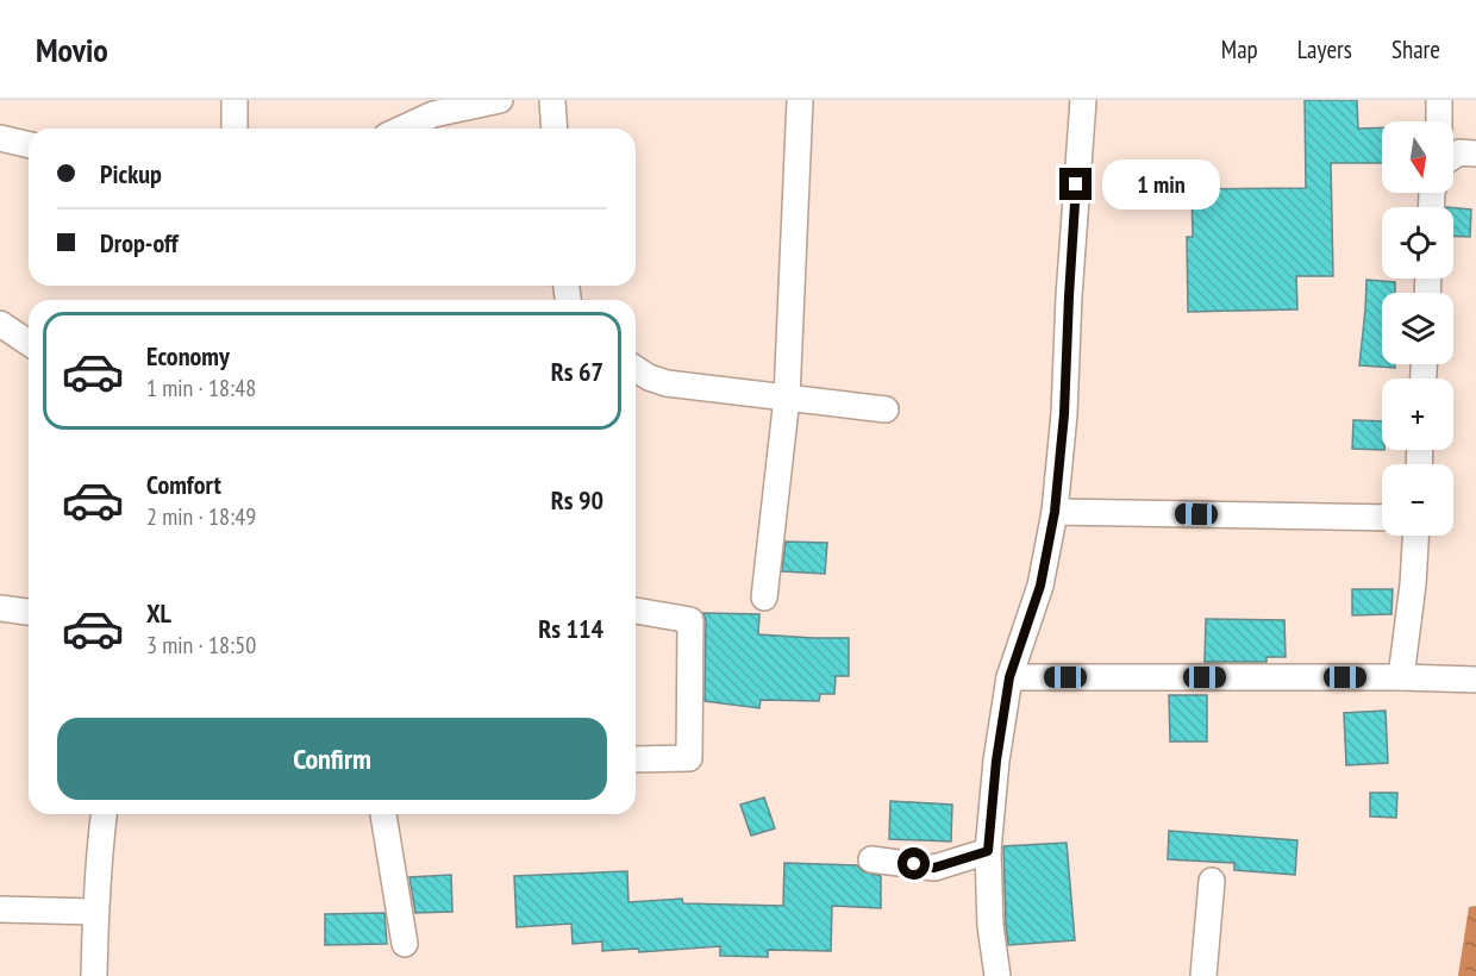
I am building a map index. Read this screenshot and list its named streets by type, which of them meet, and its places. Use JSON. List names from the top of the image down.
{
  "north": "bottom",
  "page": {
    "header": "Movio",
    "nav": ["Map", "Layers", "Share"],
    "map_buttons": ["+", "−"],
    "banner": ["Pickup", "Drop-off"],
    "bubble": "1 min",
    "list": [
      {
        "name": "Economy",
        "note": "1 min · 18:48",
        "value": "Rs 67"
      },
      {
        "name": "Comfort",
        "note": "2 min · 18:49",
        "value": "Rs 90"
      },
      {
        "name": "XL",
        "note": "3 min · 18:50",
        "value": "Rs 114"
      }
    ],
    "buttons": "Confirm"
  }
}
